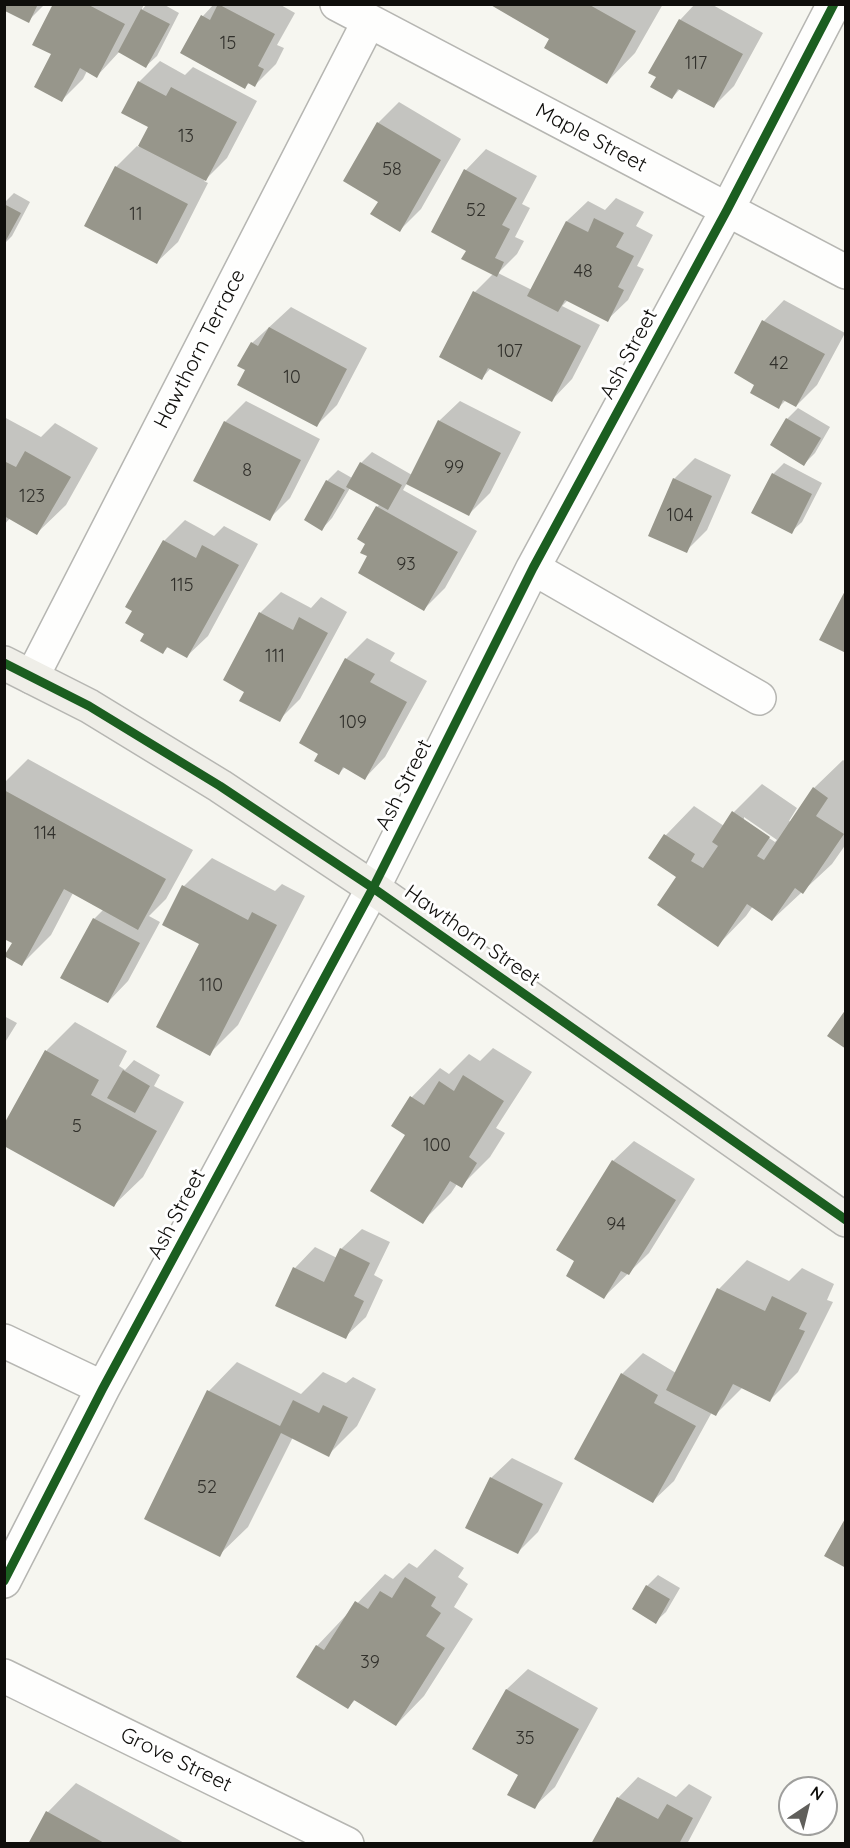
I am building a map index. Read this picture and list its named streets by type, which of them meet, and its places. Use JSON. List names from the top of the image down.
{
  "streets": {
    "main road": ["Hawthorn Street"],
    "street": [
      "Maple Street",
      "Hawthorn Terrace",
      "Ash Street",
      "Grove Street"
    ]
  },
  "crossings": [
    ["Maple Street", "Hawthorn Terrace"],
    ["Maple Street", "Ash Street"],
    ["Hawthorn Terrace", "Hawthorn Street"],
    ["Ash Street", "Hawthorn Street"]
  ],
  "house_numbers": [
    "15",
    "117",
    "13",
    "58",
    "52",
    "11",
    "48",
    "107",
    "42",
    "10",
    "99",
    "8",
    "123",
    "104",
    "93",
    "115",
    "111",
    "109",
    "114",
    "110",
    "5",
    "100",
    "94",
    "52",
    "39",
    "35"
  ],
  "north": "top right"
}
